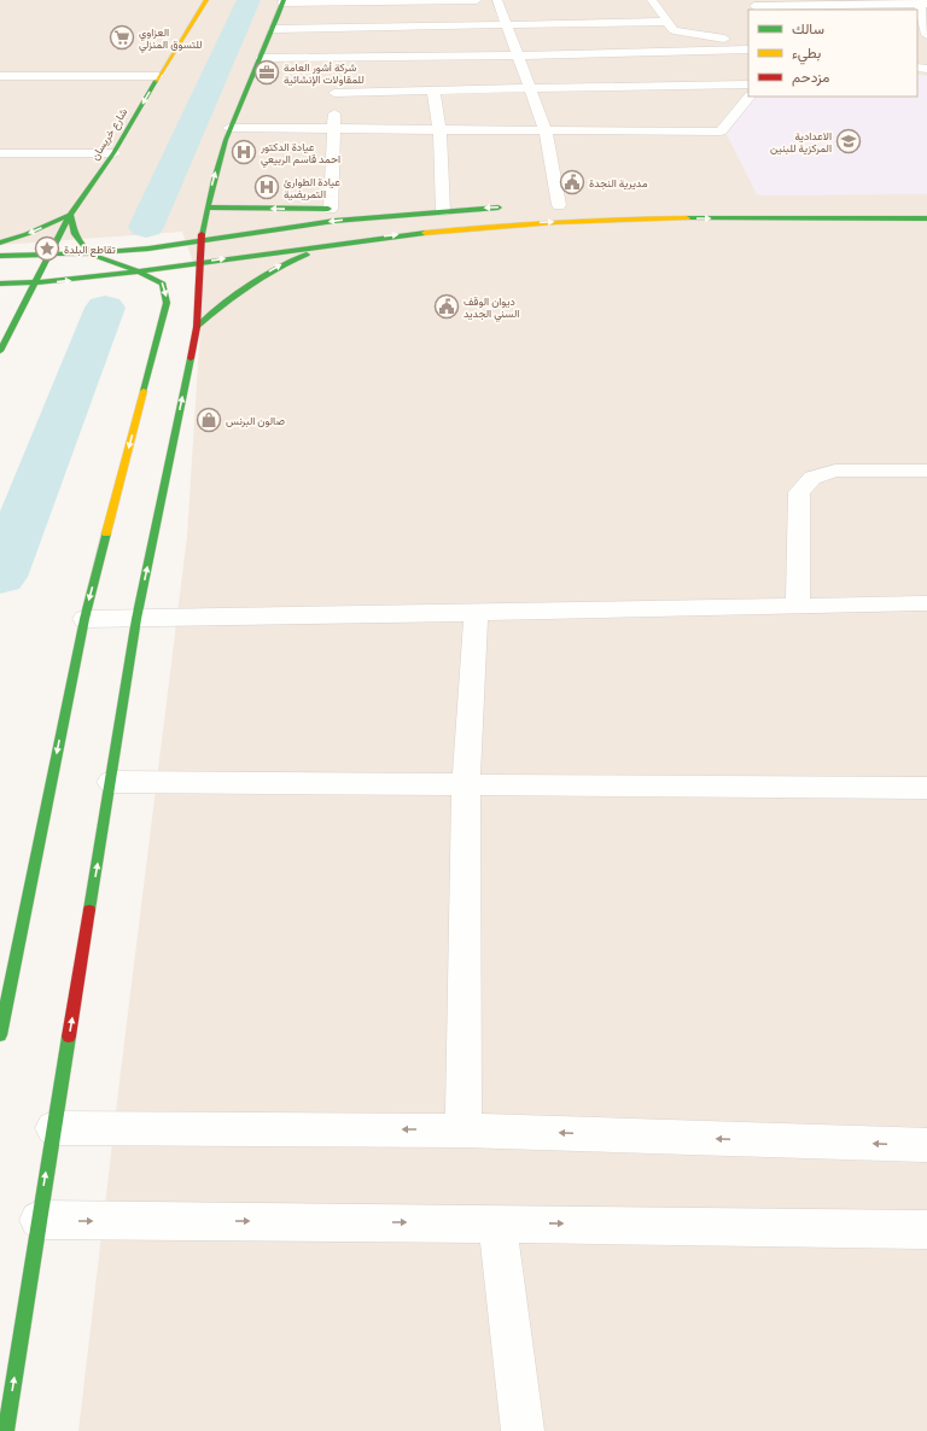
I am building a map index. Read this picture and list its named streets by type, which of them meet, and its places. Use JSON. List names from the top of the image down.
{
  "streets": {
    "street": ["شارع خريسان"]
  },
  "places": {
    "supermarket": ["العزاوي للتسوق المنزلي"],
    "office": ["شركة أشور العامة للمقاولات الإنشائية"],
    "school or university": ["الاعدادية المركزية للبنين"],
    "hospital": ["عيادة الدكتور احمد قاسم الربيعي", "عيادة الطوارئ التمريضية"],
    "public building": ["مديرية النجدة", "ديوان الوقف السني الجديد"],
    "place": ["تقاطع البلدة"],
    "shop": ["صالون البرنس"]
  },
  "legend": ["سالك", "بطيء", "مزدحم"]
}
